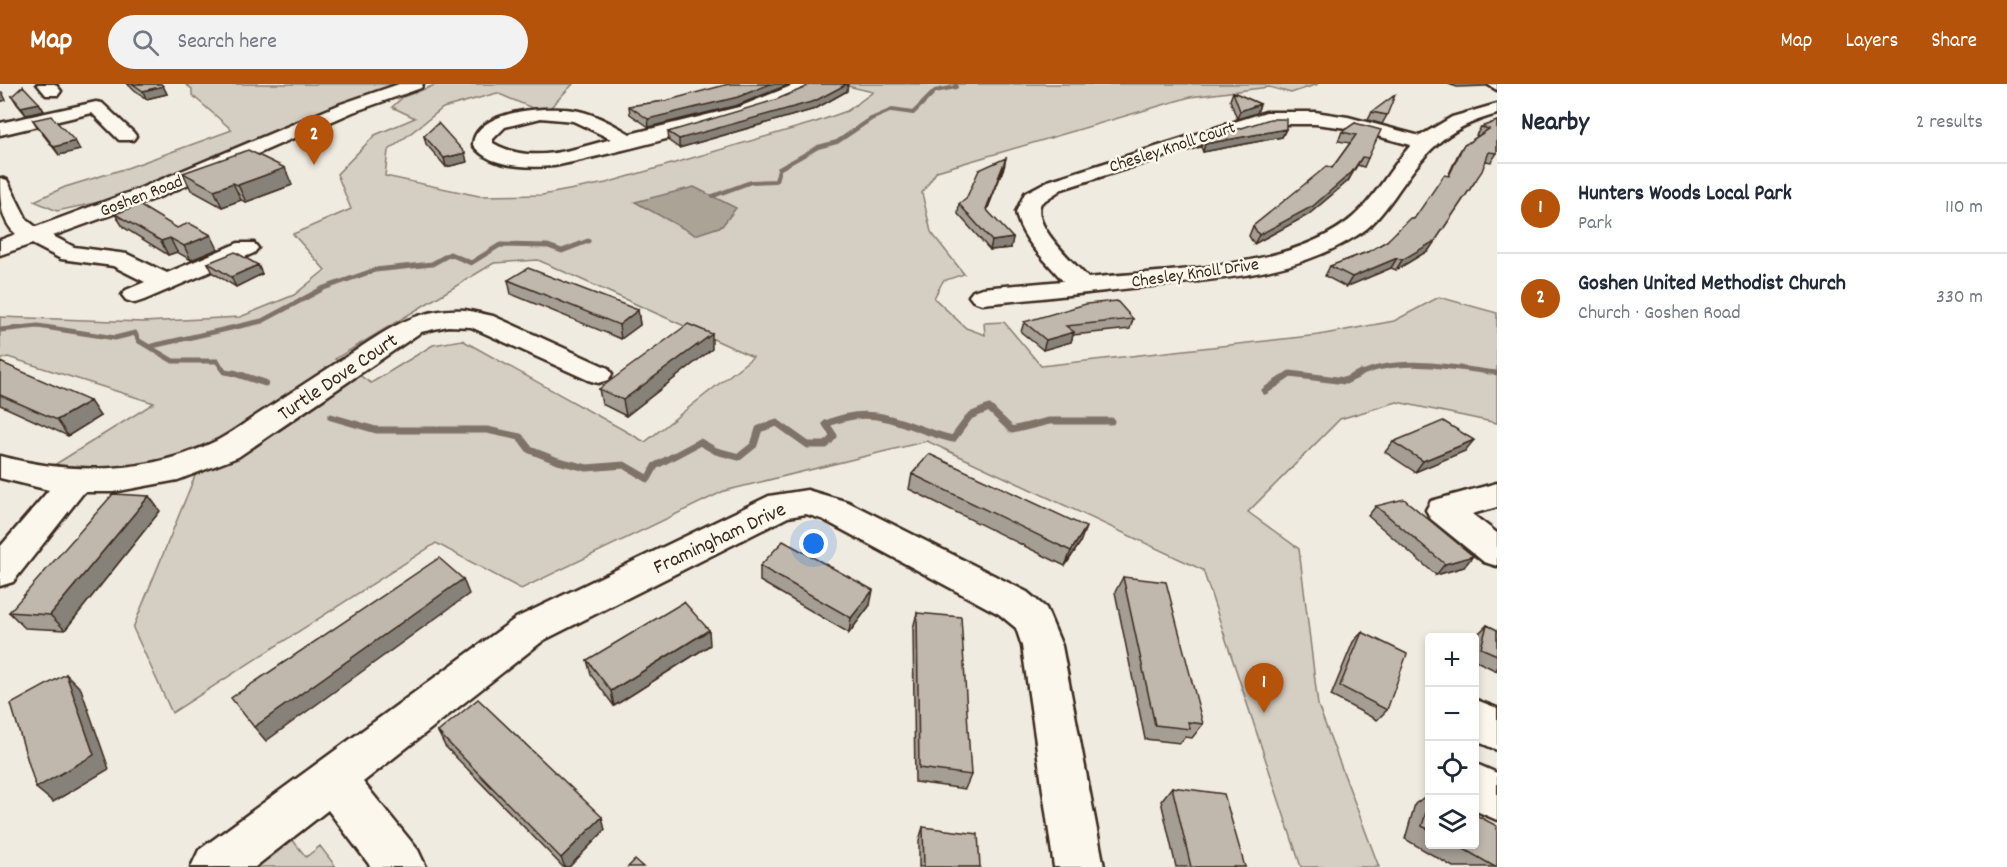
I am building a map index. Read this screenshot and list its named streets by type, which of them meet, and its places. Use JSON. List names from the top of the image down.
{
  "streets": {
    "street": [
      "Chesley Knoll Court",
      "Goshen Road",
      "Chesley Knoll Drive",
      "Turtle Dove Court",
      "Framingham Drive"
    ]
  },
  "crossings": [
    ["Chesley Knoll Court", "Chesley Knoll Drive"]
  ],
  "page": {
    "header": "Map",
    "search": "Search here",
    "nav": ["Map", "Layers", "Share"],
    "heading": ["Nearby", "2 results"],
    "pins": ["2", "1"],
    "list": [
      {
        "mark": "1",
        "name": "Hunters Woods Local Park",
        "note": "Park",
        "value": "110 m"
      },
      {
        "mark": "2",
        "name": "Goshen United Methodist Church",
        "note": "Church · Goshen Road",
        "value": "330 m"
      }
    ],
    "map_buttons": ["+", "−"]
  }
}
